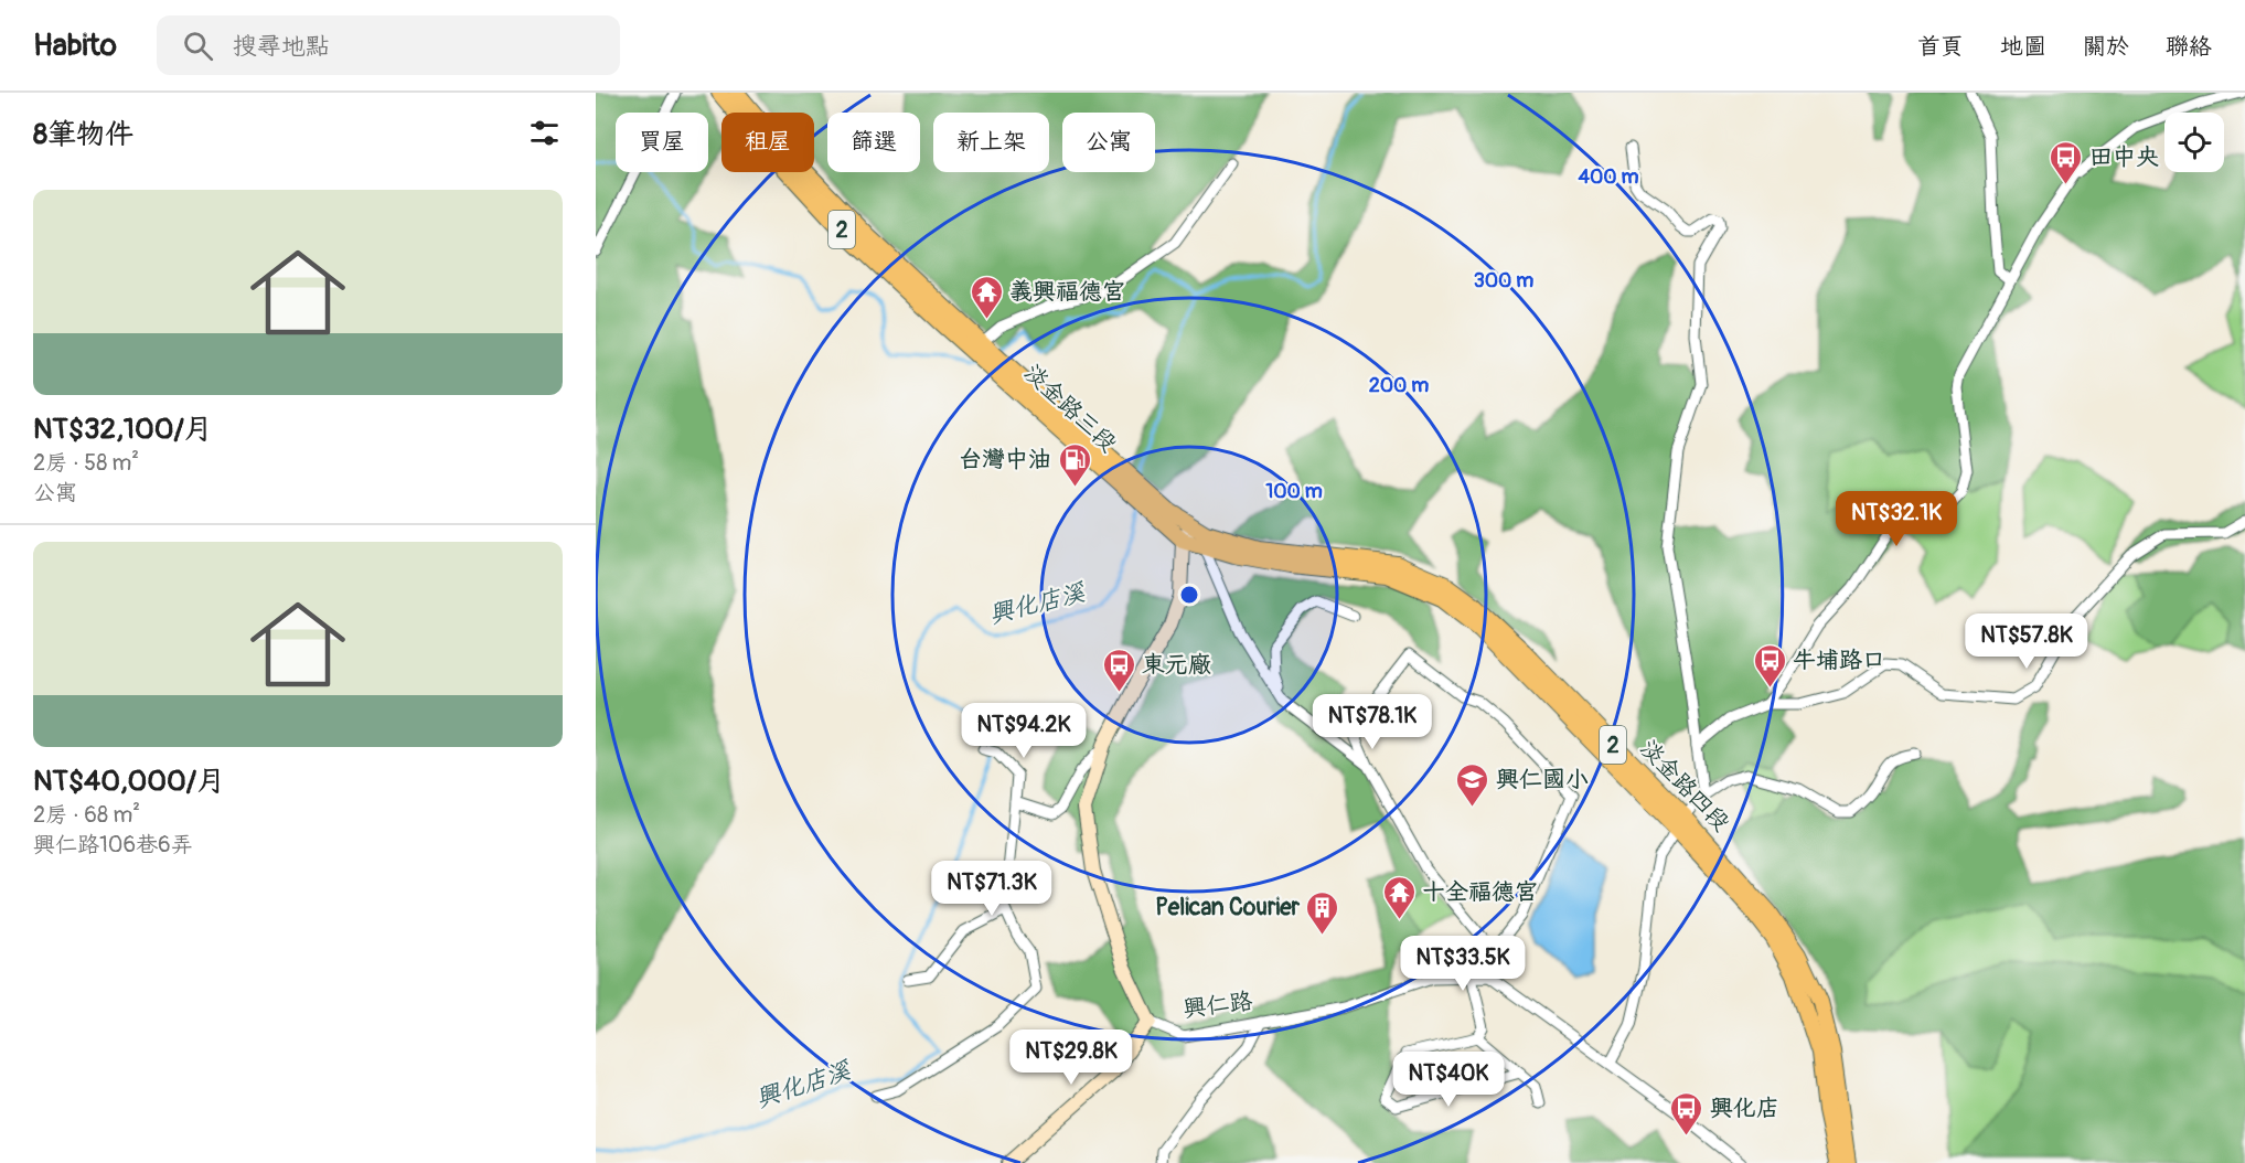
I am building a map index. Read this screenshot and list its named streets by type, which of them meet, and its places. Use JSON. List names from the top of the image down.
{
  "streets": {
    "main road": ["2", "淡金路三段", "淡金路四段"],
    "street": ["興仁路"]
  },
  "crossings": [
    ["2", "淡金路三段"],
    ["2", "淡金路四段"]
  ],
  "water": ["興化店溪"],
  "places": {
    "bus stop": [
      "田中央",
      "牛埔路口",
      "東元廠",
      "興化店"
    ],
    "temple": ["義興福德宮", "十全福德宮"],
    "fuel station": ["台灣中油"],
    "school or university": ["興仁國小"],
    "building": ["Pelican Courier"]
  },
  "page": {
    "header": "Habito",
    "search": "搜尋地點",
    "nav": [
      "首頁",
      "地圖",
      "關於",
      "聯絡"
    ],
    "heading": "8筆物件",
    "chip": [
      "買屋",
      "租屋",
      "篩選",
      "新上架",
      "公寓"
    ],
    "list": [
      {
        "name": "NT$32,100/月",
        "note": "2房 · 58 m² · 公寓"
      },
      {
        "name": "NT$40,000/月",
        "note": "2房 · 68 m² · 興仁路106巷6弄"
      }
    ],
    "price": [
      "NT$32.1K",
      "NT$57.8K",
      "NT$78.1K",
      "NT$94.2K",
      "NT$71.3K",
      "NT$33.5K",
      "NT$29.8K",
      "NT$40K"
    ]
  },
  "rings": [
    "400 m",
    "300 m",
    "200 m",
    "100 m"
  ]
}
